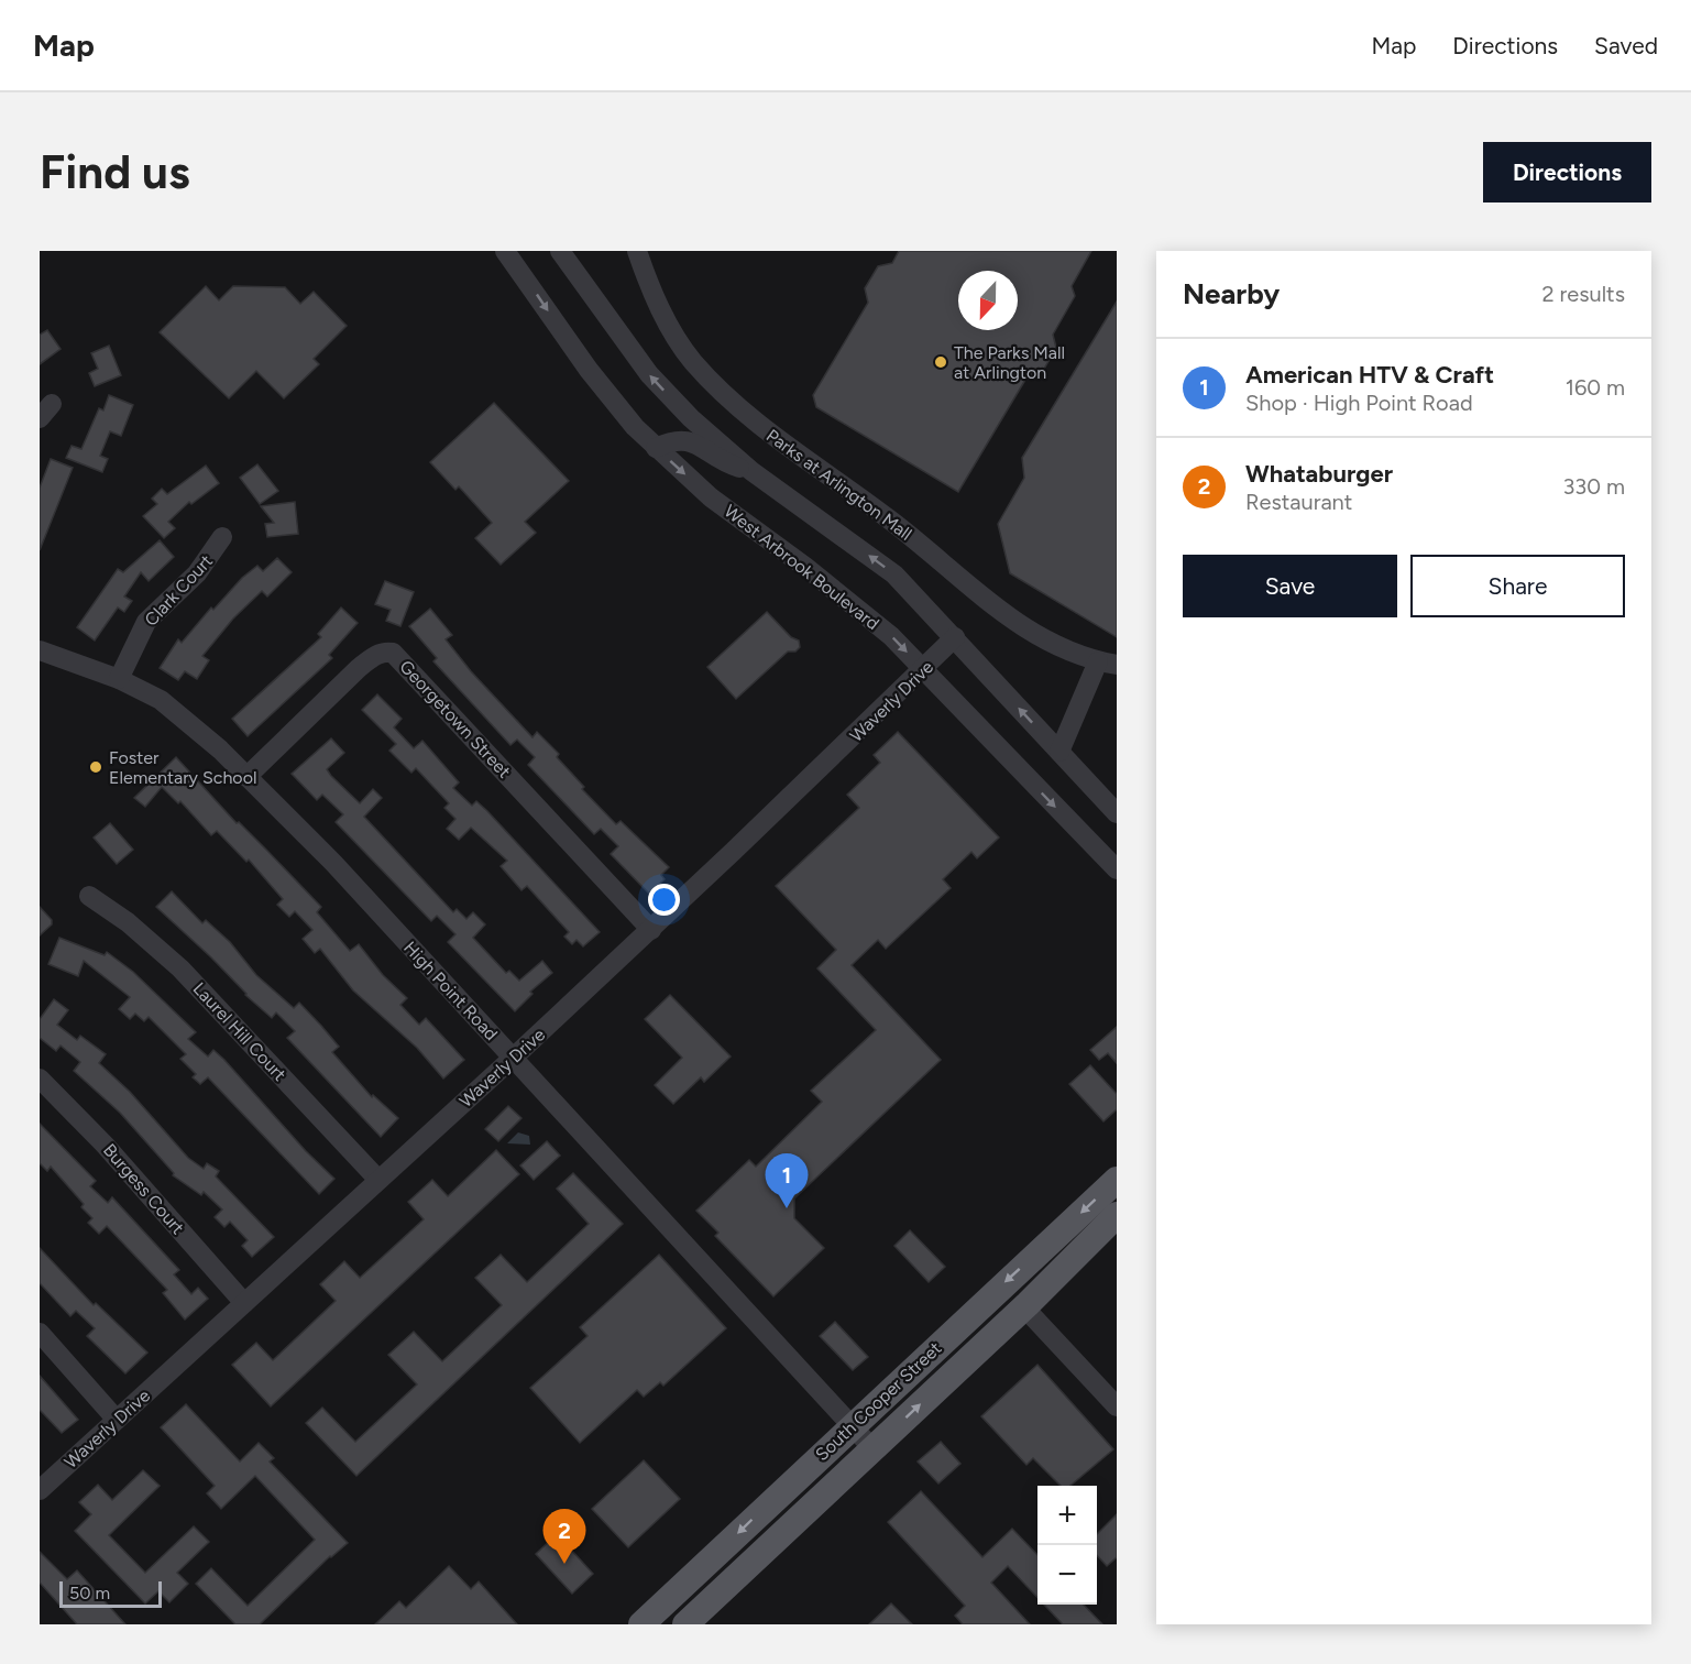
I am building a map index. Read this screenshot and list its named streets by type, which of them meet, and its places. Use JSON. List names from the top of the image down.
{
  "streets": {
    "main road": ["South Cooper Street"],
    "street": [
      "Parks at Arlington Mall",
      "West Arbrook Boulevard",
      "Clark Court",
      "Waverly Drive",
      "Georgetown Street",
      "High Point Road",
      "Laurel Hill Court",
      "Burgess Court"
    ]
  },
  "crossings": [
    ["West Arbrook Boulevard", "Waverly Drive"],
    ["Clark Court", "High Point Road"],
    ["Waverly Drive", "Georgetown Street"],
    ["Waverly Drive", "High Point Road"],
    ["Waverly Drive", "Laurel Hill Court"],
    ["Waverly Drive", "Burgess Court"],
    ["Georgetown Street", "High Point Road"],
    ["High Point Road", "South Cooper Street"]
  ],
  "places": ["The Parks Mall at Arlington", "Foster Elementary School"],
  "scale_bar": "50 m",
  "north": "bottom",
  "page": {
    "header": "Map",
    "nav": ["Map", "Directions", "Saved"],
    "buttons": [
      "Directions",
      ["Save", "Share"]
    ],
    "title": "Find us",
    "heading": ["Nearby", "2 results"],
    "list": [
      {
        "mark": "1",
        "name": "American HTV & Craft",
        "note": "Shop · High Point Road",
        "value": "160 m"
      },
      {
        "mark": "2",
        "name": "Whataburger",
        "note": "Restaurant",
        "value": "330 m"
      }
    ],
    "pins": ["1", "2"],
    "map_buttons": ["+", "−"],
    "scale": "50 m"
  }
}
